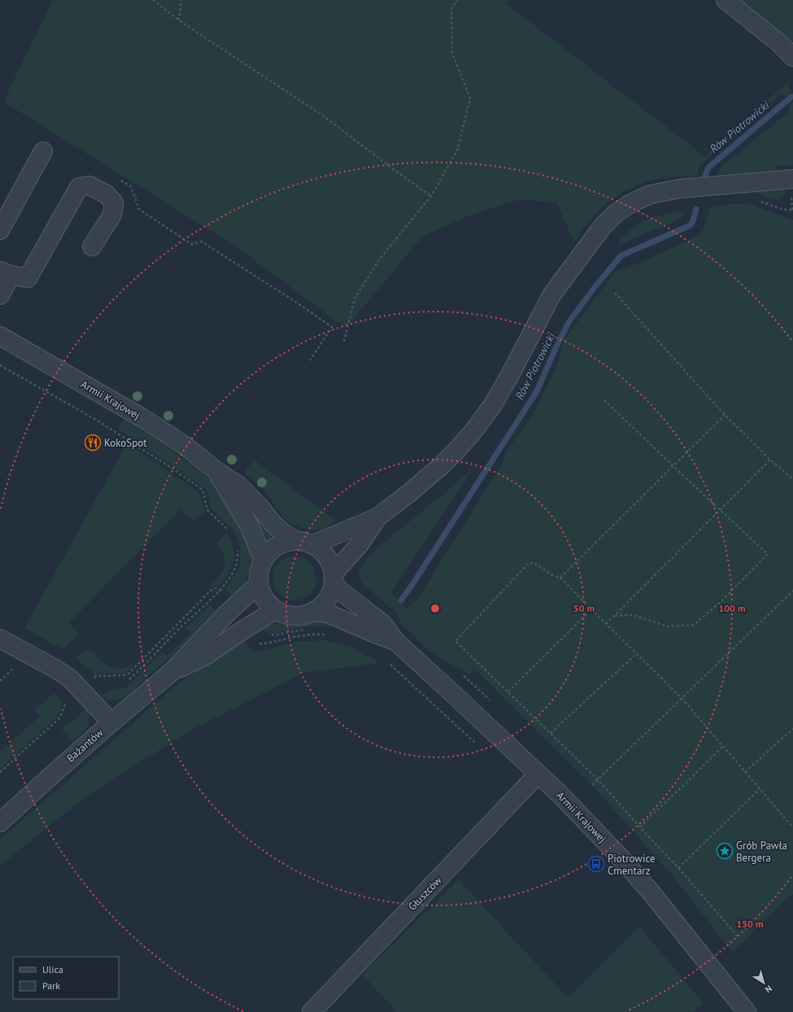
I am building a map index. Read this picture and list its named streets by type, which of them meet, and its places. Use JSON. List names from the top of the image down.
{
  "streets": {
    "street": ["Armii Krajowej", "Bażantów", "Głuszców"]
  },
  "crossings": [
    ["Armii Krajowej", "Bażantów"],
    ["Armii Krajowej", "Głuszców"]
  ],
  "water": ["Rów Piotrowicki"],
  "places": {
    "restaurant": ["KokoSpot"],
    "place": ["Grób Pawła Bergera"],
    "bus stop": ["Piotrowice Cmentarz"]
  },
  "legend": ["Ulica", "Park"],
  "north": "bottom right",
  "rings": ["50 m", "100 m", "150 m"]
}
